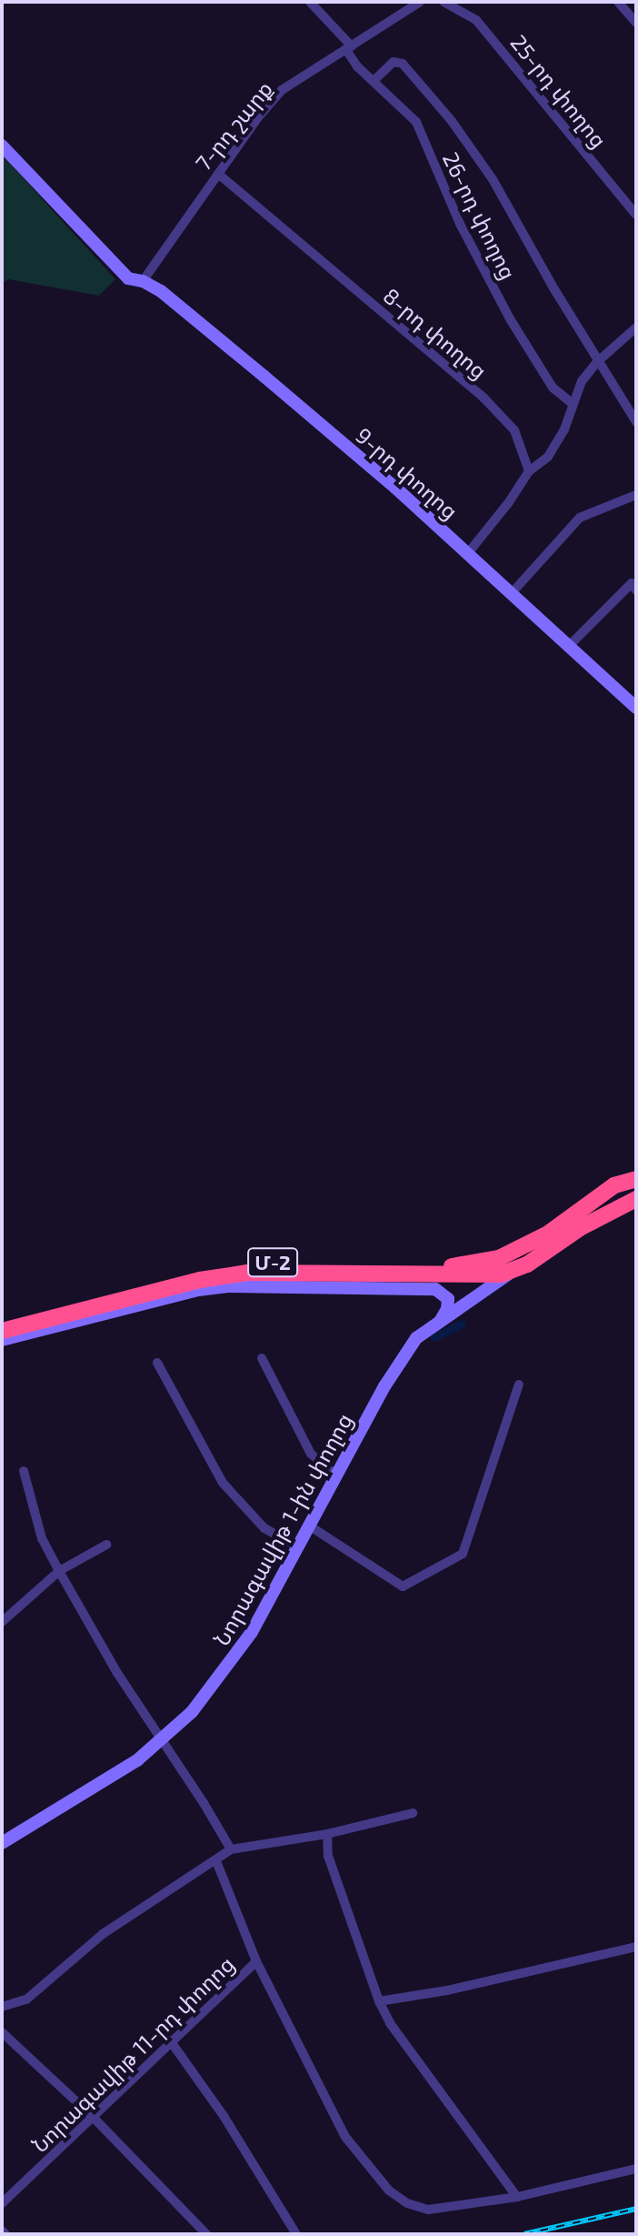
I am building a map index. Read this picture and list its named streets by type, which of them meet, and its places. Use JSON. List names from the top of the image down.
{
  "streets": {
    "highway": ["Մ-2"],
    "street": [
      "25-րդ փողոց",
      "7-րդ շարք",
      "26-րդ փողոց",
      "8-րդ փողոց",
      "9-րդ փողոց",
      "Նորագավիթ 1-ին փողոց",
      "Նորագավիթ 11-րդ փողոց"
    ]
  },
  "crossings": [
    ["7-րդ շարք", "26-րդ փողոց"],
    ["7-րդ շարք", "8-րդ փողոց"],
    ["7-րդ շարք", "9-րդ փողոց"],
    ["Մ-2", "Նորագավիթ 1-ին փողոց"]
  ]
}
